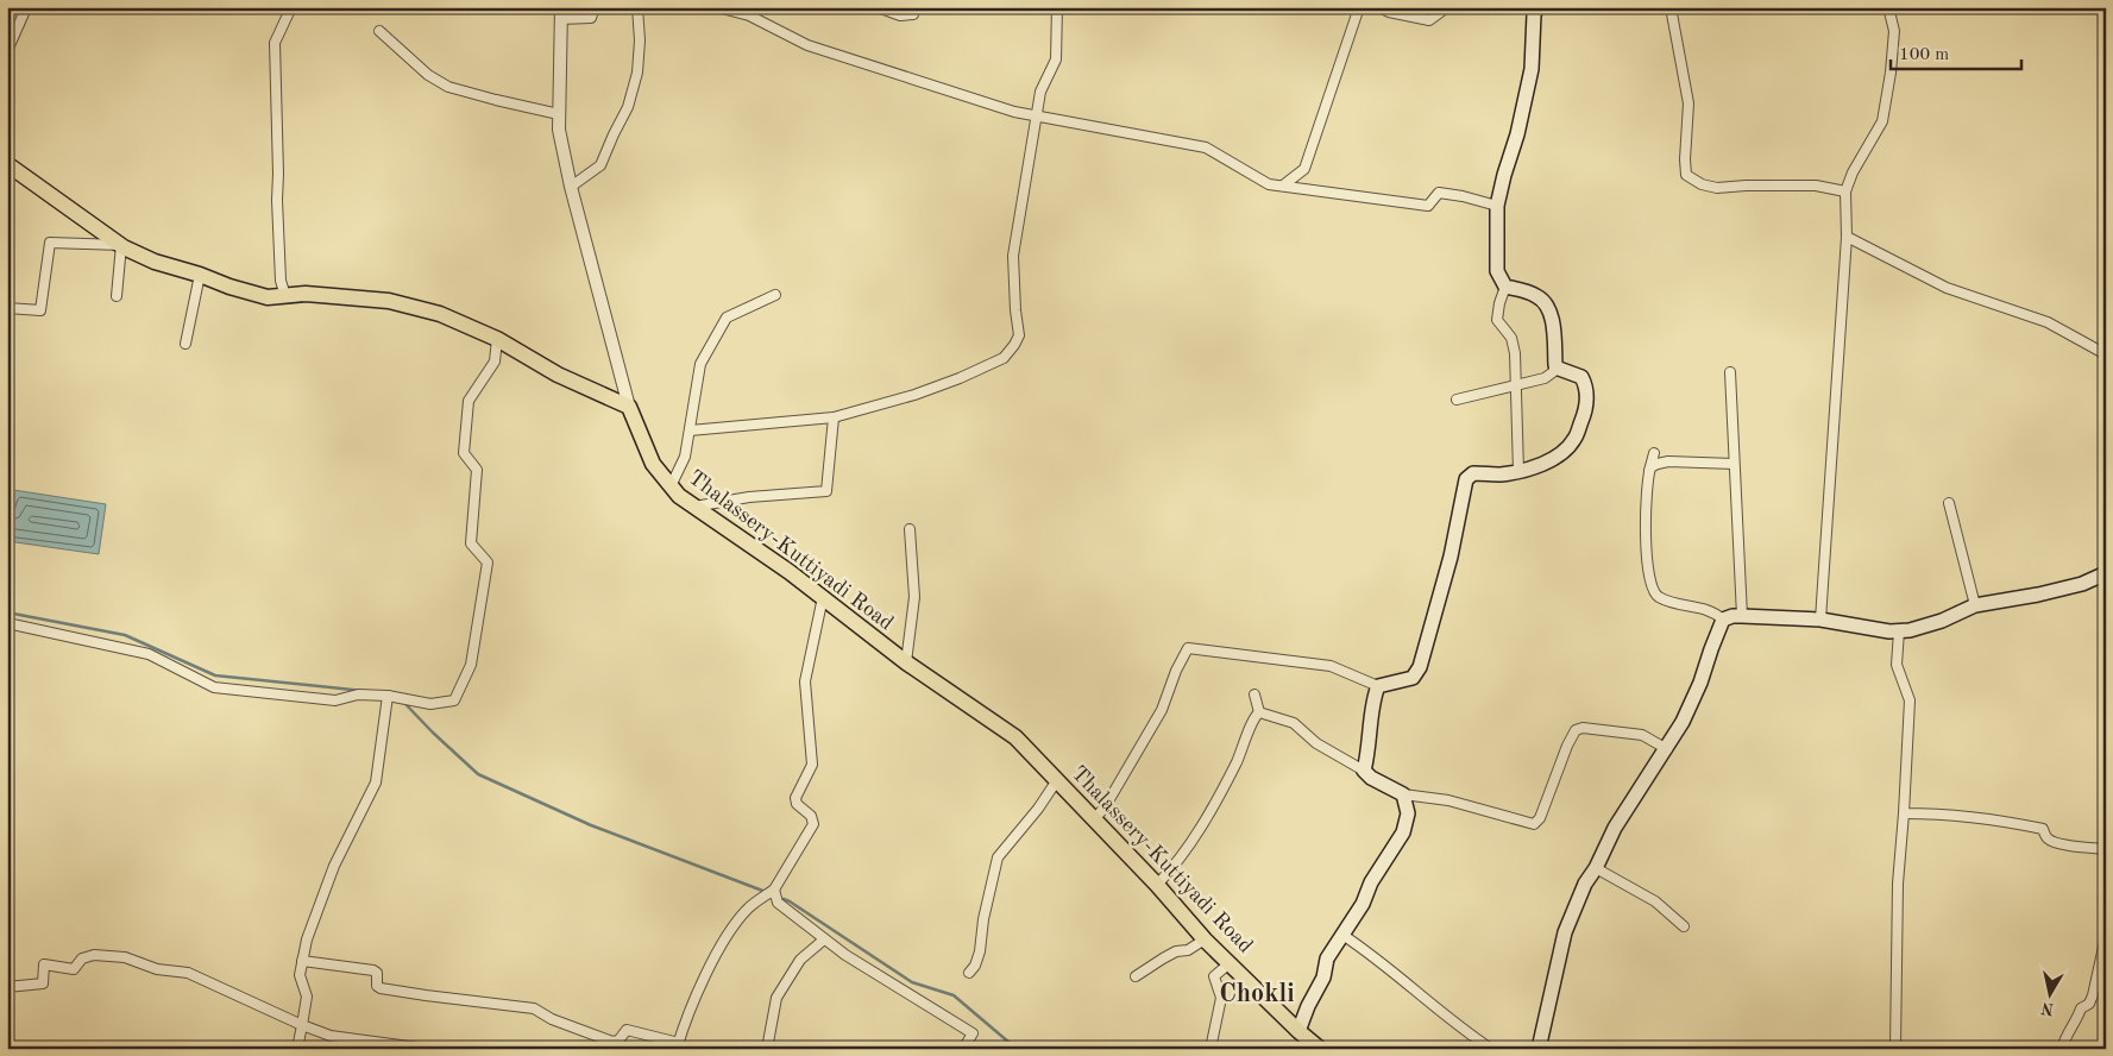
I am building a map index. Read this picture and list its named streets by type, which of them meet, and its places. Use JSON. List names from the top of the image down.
{
  "streets": {
    "main road": ["Thalassery-Kuttiyadi Road"]
  },
  "districts": ["Chokli"],
  "scale_bar": "100 m",
  "north": "bottom"
}
